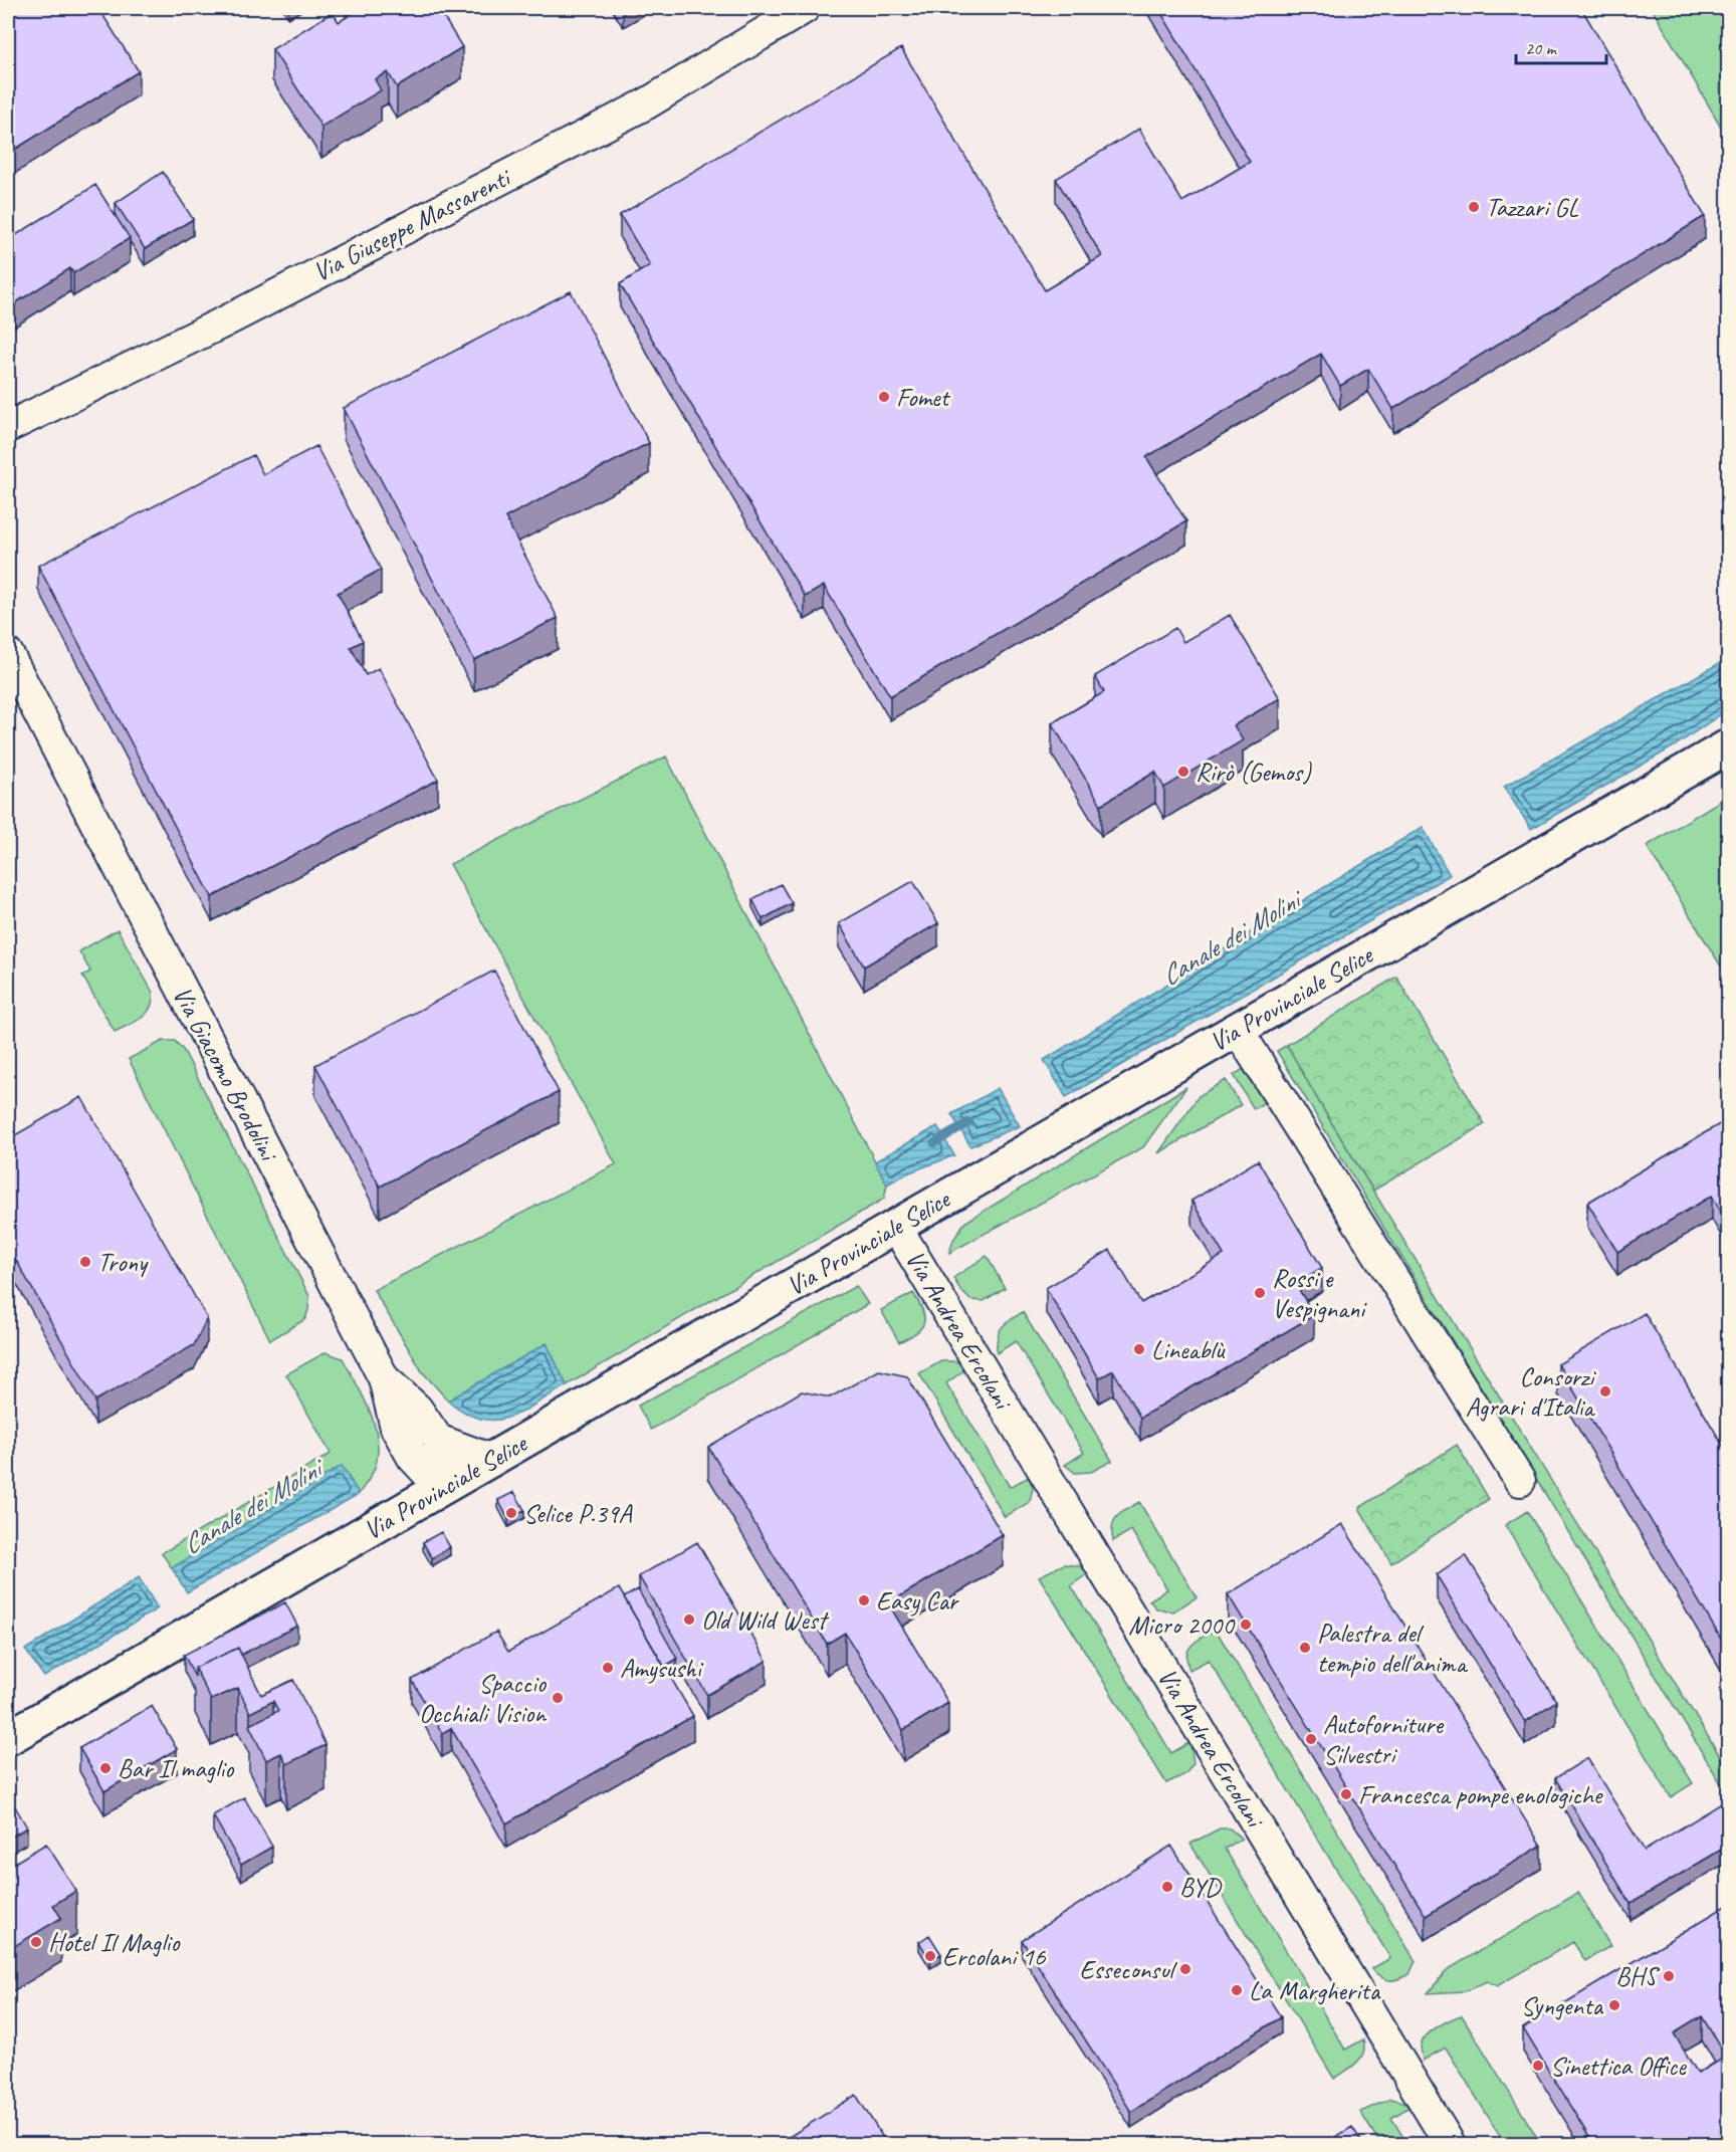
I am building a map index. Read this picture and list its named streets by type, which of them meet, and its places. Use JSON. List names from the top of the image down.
{
  "streets": {
    "main road": ["Via Provinciale Selice"],
    "street": ["Via Giuseppe Massarenti", "Via Giacomo Brodolini", "Via Andrea Ercolani"]
  },
  "crossings": [
    ["Via Provinciale Selice", "Via Giacomo Brodolini"],
    ["Via Provinciale Selice", "Via Andrea Ercolani"]
  ],
  "water": ["Canale dei Molini"],
  "places": [
    "Tazzari GL",
    "Fomet",
    "Rirò (Gemos)",
    "Trony",
    "Rossi e Vespignani",
    "Lineablù",
    "Consorzi Agrari d'Italia",
    "Selice P.39A",
    "Easy Car",
    "Old Wild West",
    "Micro 2000",
    "Palestra del tempio dell'anima",
    "Amysushi",
    "Spaccio Occhiali Vision",
    "Autoforniture Silvestri",
    "Bar Il maglio",
    "Francesca pompe enologiche",
    "BYD",
    "Hotel Il Maglio",
    "Ercolani 16",
    "Esseconsul",
    "BHS",
    "La Margherita",
    "Syngenta",
    "Sinettica Office"
  ],
  "scale_bar": "20 m"
}
